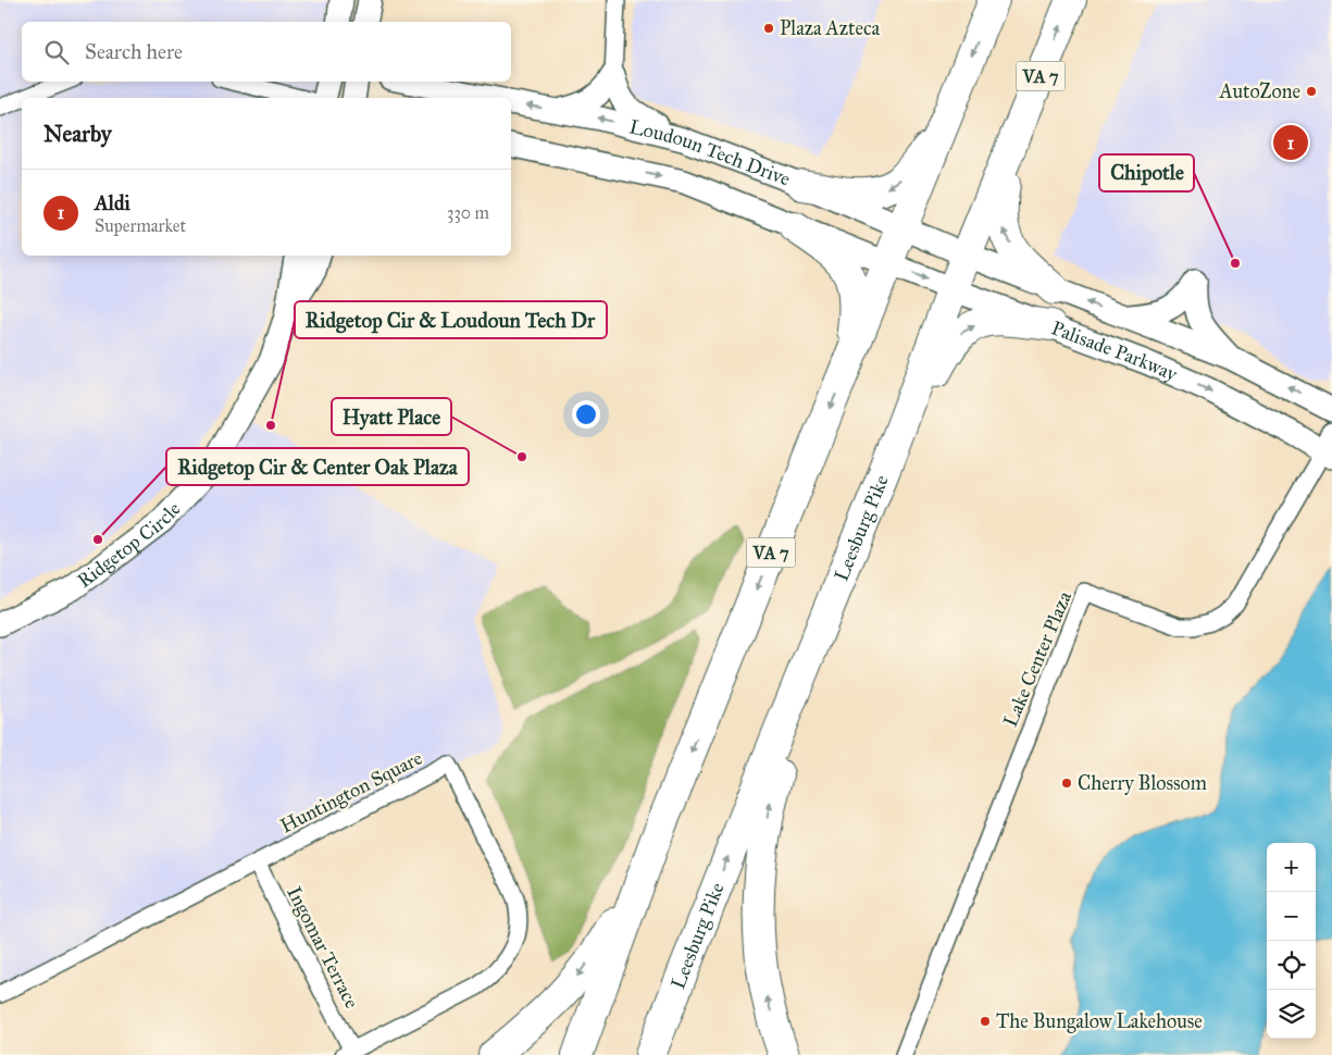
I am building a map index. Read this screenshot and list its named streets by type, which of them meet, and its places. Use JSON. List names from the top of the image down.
{
  "streets": {
    "highway": ["VA 7", "Leesburg Pike"],
    "street": [
      "Loudoun Tech Drive",
      "Palisade Parkway",
      "Ridgetop Circle",
      "Lake Center Plaza",
      "Huntington Square",
      "Ingomar Terrace"
    ]
  },
  "crossings": [
    ["VA 7", "Loudoun Tech Drive"],
    ["VA 7", "Palisade Parkway"],
    ["Loudoun Tech Drive", "Palisade Parkway"],
    ["Palisade Parkway", "Leesburg Pike"],
    ["Palisade Parkway", "Lake Center Plaza"],
    ["Huntington Square", "Ingomar Terrace"]
  ],
  "places": [
    "Plaza Azteca",
    "AutoZone",
    "Chipotle",
    "Ridgetop Cir & Loudoun Tech Dr",
    "Hyatt Place",
    "Ridgetop Cir & Center Oak Plaza",
    "Cherry Blossom",
    "The Bungalow Lakehouse"
  ],
  "page": {
    "search": "Search here",
    "heading": "Nearby",
    "pins": "1",
    "list": [
      {
        "mark": "1",
        "name": "Aldi",
        "note": "Supermarket",
        "value": "330 m"
      }
    ],
    "map_buttons": ["+", "−"]
  }
}
